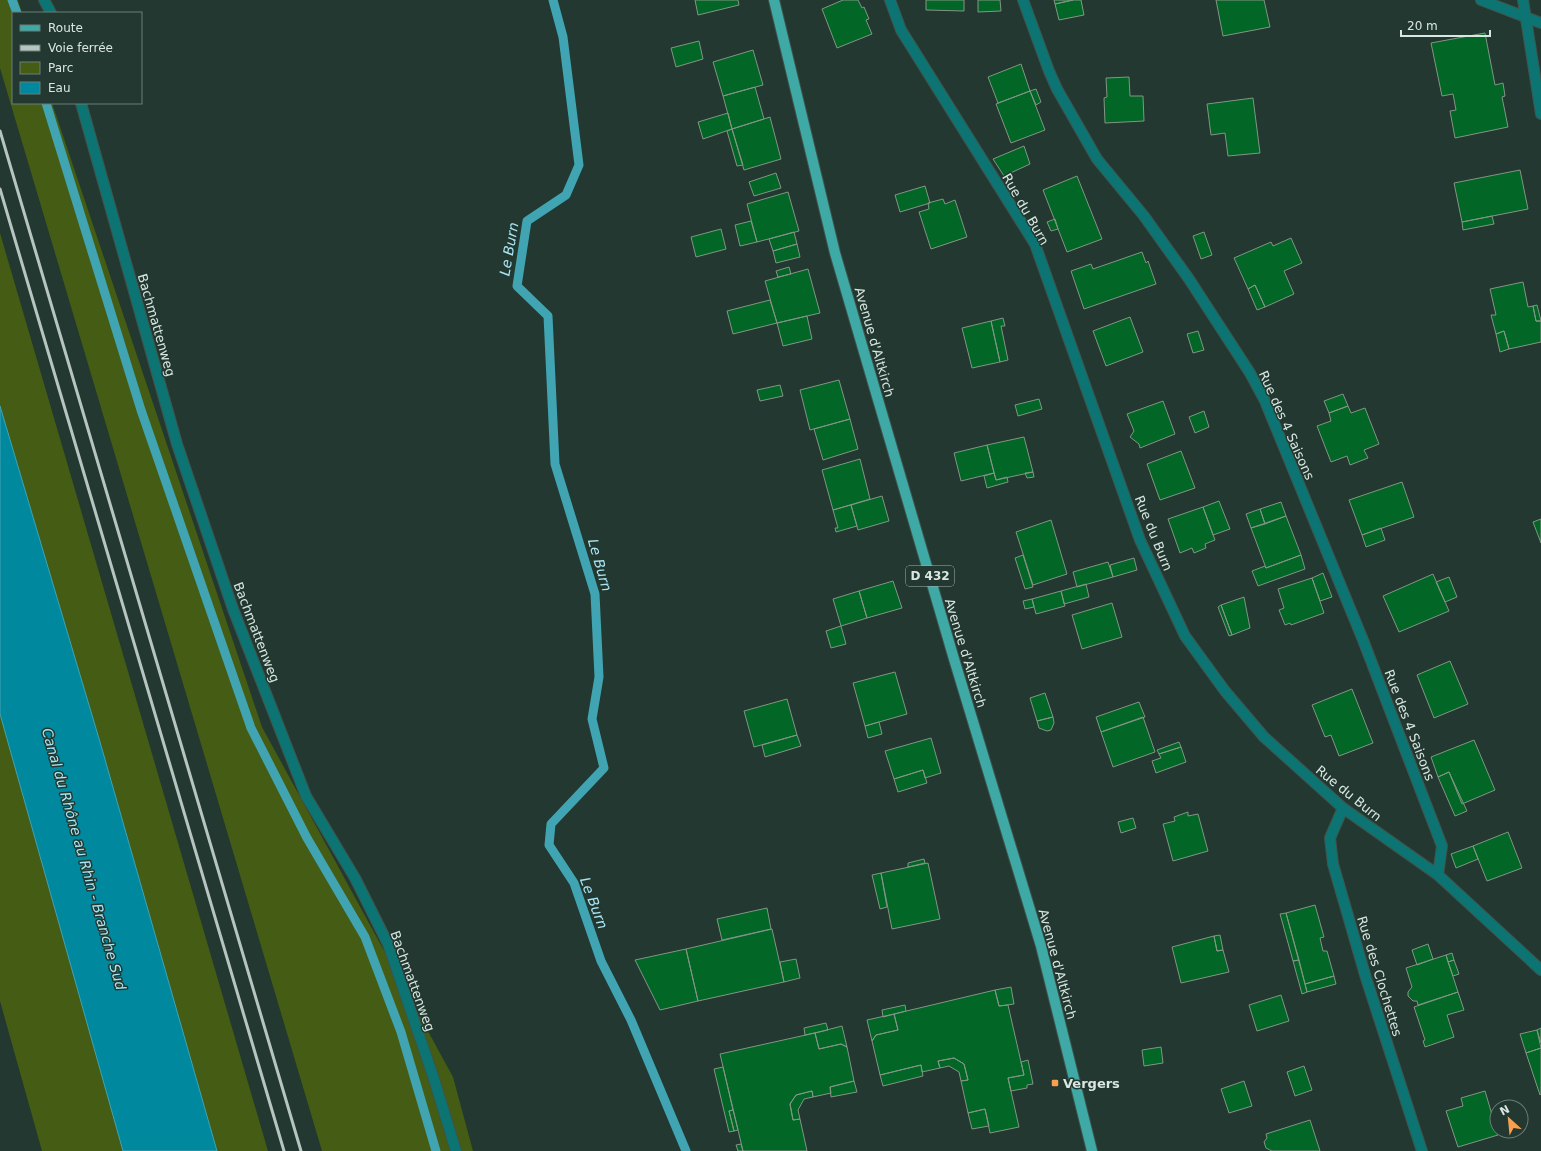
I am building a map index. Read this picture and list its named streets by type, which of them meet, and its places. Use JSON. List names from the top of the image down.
{
  "streets": {
    "main road": ["Avenue d'Altkirch", "D 432"],
    "street": [
      "Rue du Burn",
      "Bachmattenweg",
      "Rue des 4 Saisons",
      "Rue des Clochettes"
    ]
  },
  "crossings": [
    ["Rue du Burn", "Rue des 4 Saisons"],
    ["Rue du Burn", "Rue des Clochettes"]
  ],
  "water": ["Le Burn", "Canal du Rhône au Rhin - Branche Sud"],
  "places": {
    "transit": ["Vergers"]
  },
  "legend": [
    "Route",
    "Voie ferrée",
    "Parc",
    "Eau"
  ],
  "scale_bar": "20 m",
  "north": "top left"
}
